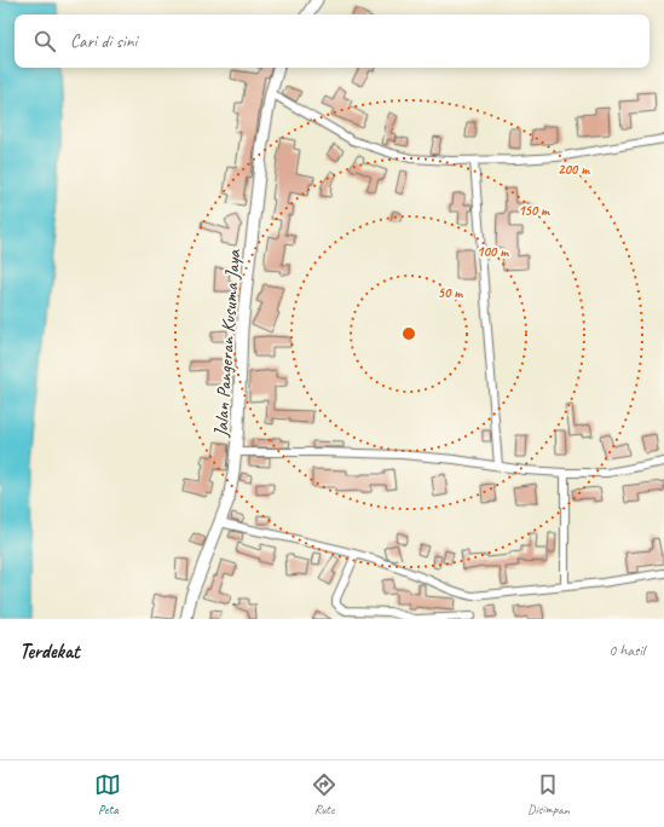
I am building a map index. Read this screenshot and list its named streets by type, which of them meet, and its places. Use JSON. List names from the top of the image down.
{
  "streets": {
    "street": ["Jalan Pangeran Kusuma Jaya"]
  },
  "page": {
    "search": "Cari di sini",
    "heading": ["Terdekat", "0 hasil"],
    "nav": ["Peta", "Rute", "Disimpan"]
  },
  "rings": [
    "200 m",
    "150 m",
    "100 m",
    "50 m"
  ]
}
